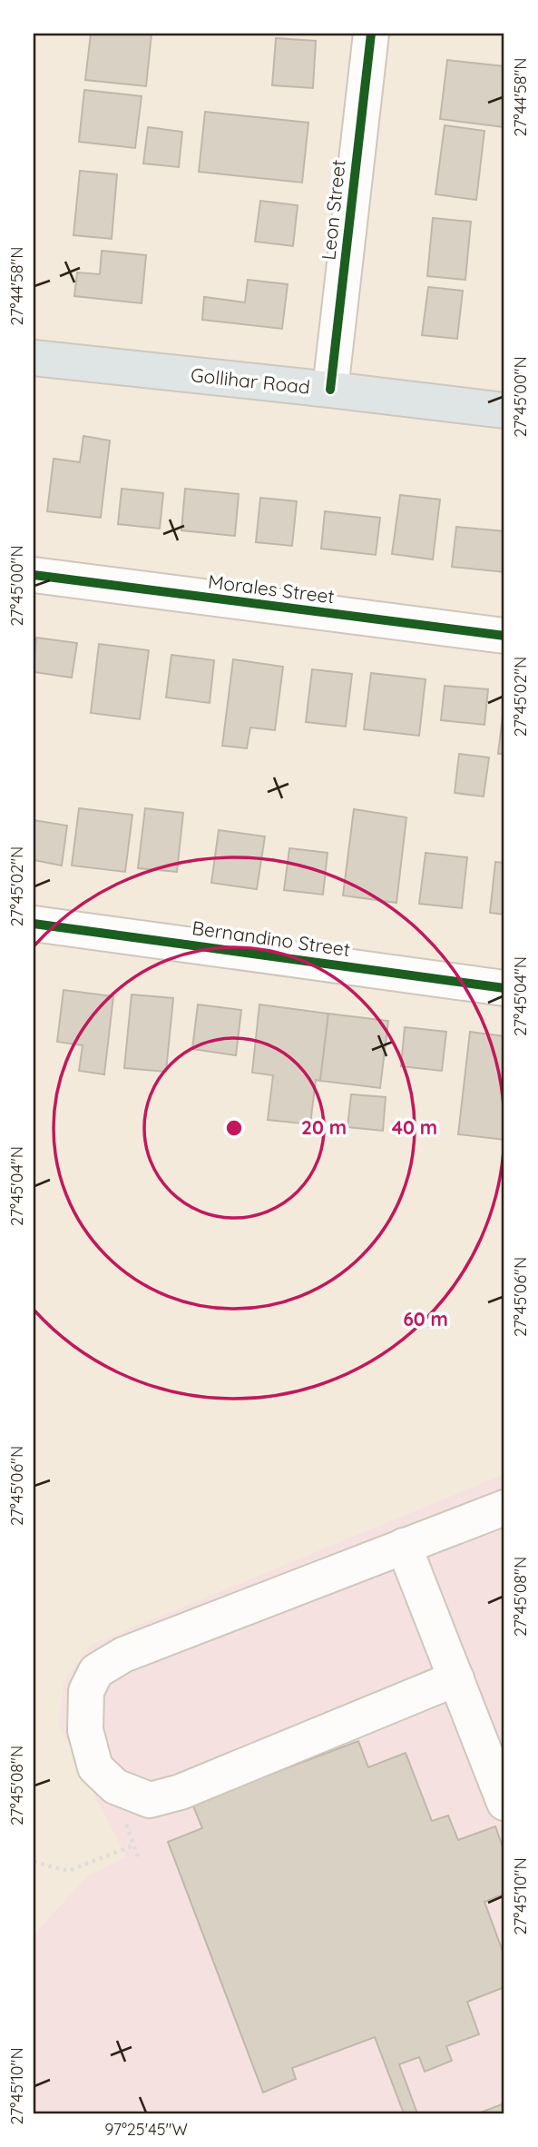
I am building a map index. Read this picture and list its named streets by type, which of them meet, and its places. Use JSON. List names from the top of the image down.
{
  "streets": {
    "main road": ["Gollihar Road"],
    "street": ["Leon Street", "Morales Street", "Bernandino Street"]
  },
  "crossings": [
    ["Leon Street", "Gollihar Road"]
  ],
  "coordinates": [
    "27°44'58\"N",
    "27°45'00\"N",
    "27°45'02\"N",
    "27°45'04\"N",
    "27°45'06\"N",
    "27°45'08\"N",
    "27°45'10\"N",
    "97°25'45\"W"
  ],
  "rings": ["20 m", "40 m", "60 m"]
}
